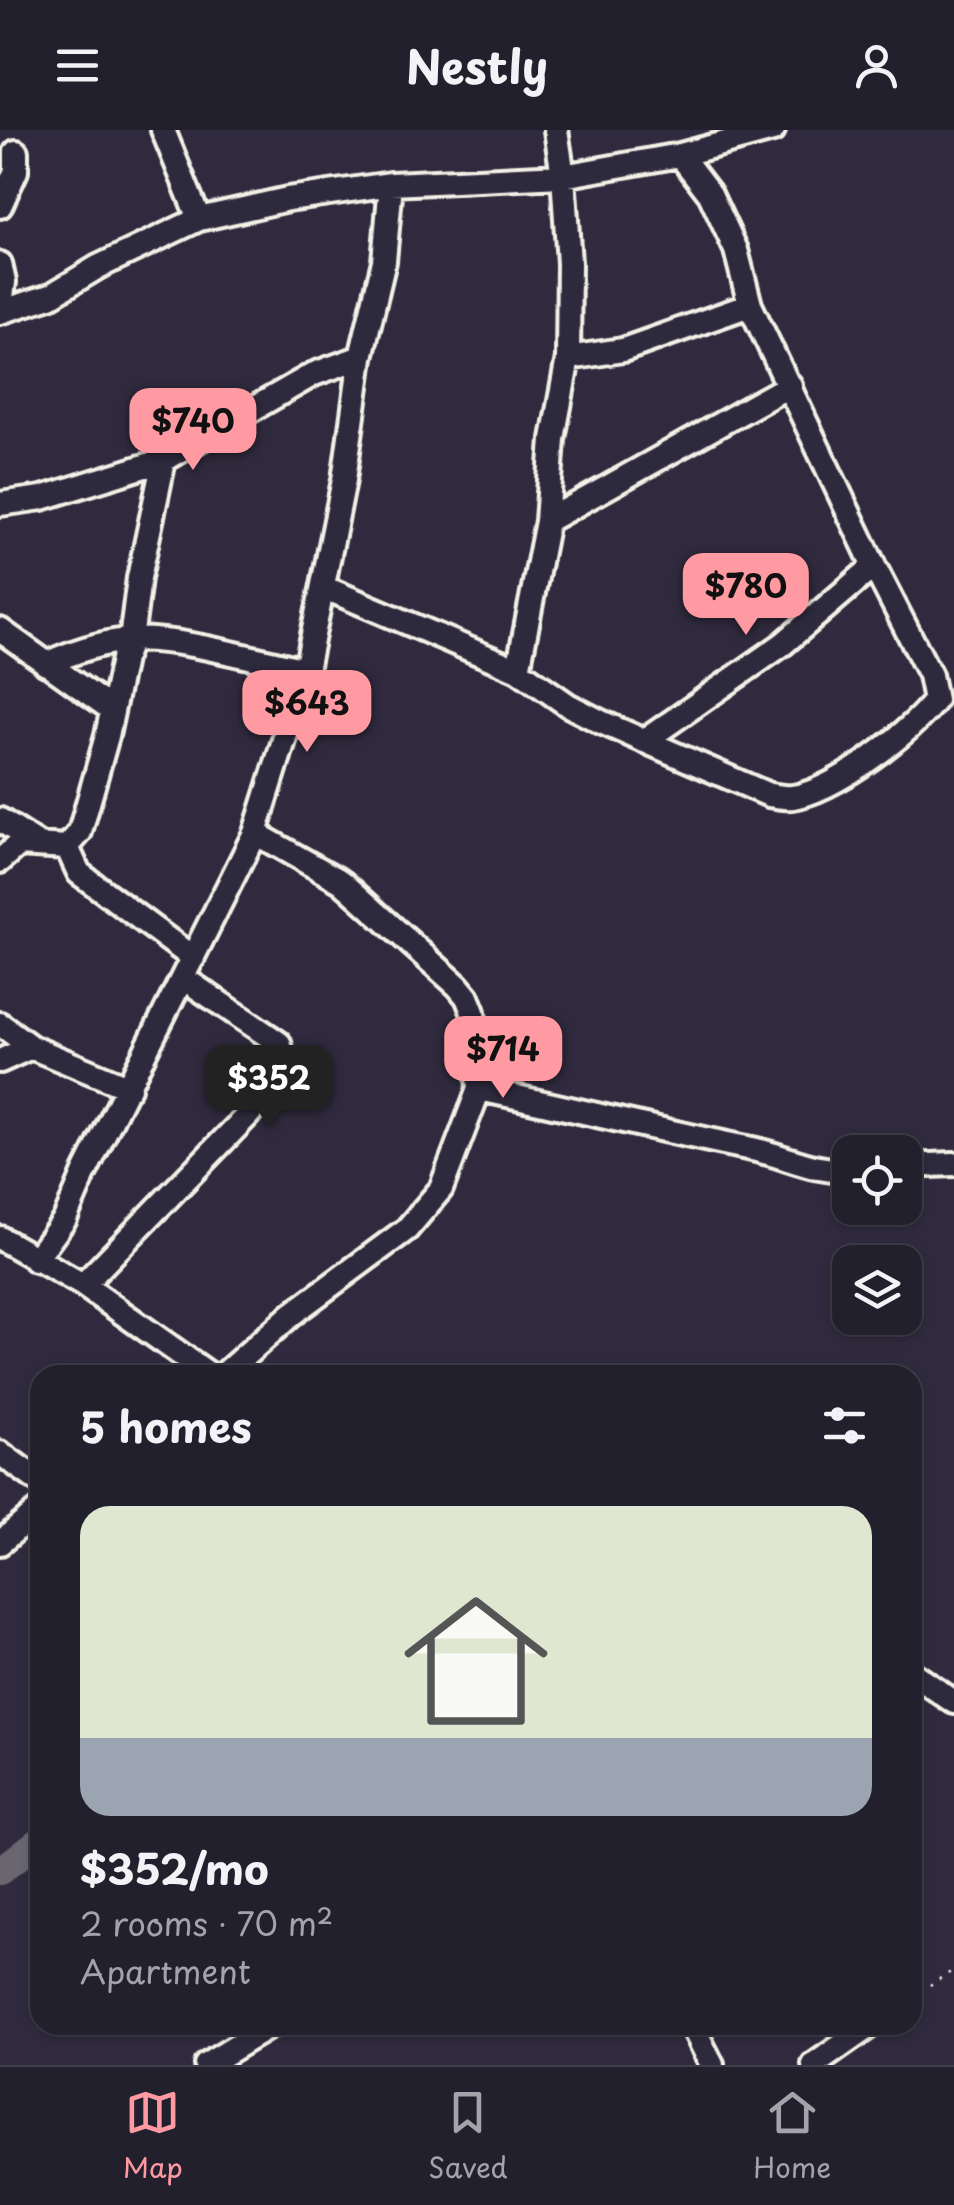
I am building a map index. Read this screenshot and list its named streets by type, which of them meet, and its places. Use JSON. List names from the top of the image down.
{
  "page": {
    "header": "Nestly",
    "price": [
      "$740",
      "$780",
      "$643",
      "$714",
      "$352"
    ],
    "heading": "5 homes",
    "list": [
      {
        "name": "$352/mo",
        "note": "2 rooms · 70 m² · Apartment"
      }
    ],
    "tabs": ["Map", "Saved", "Home"]
  }
}
